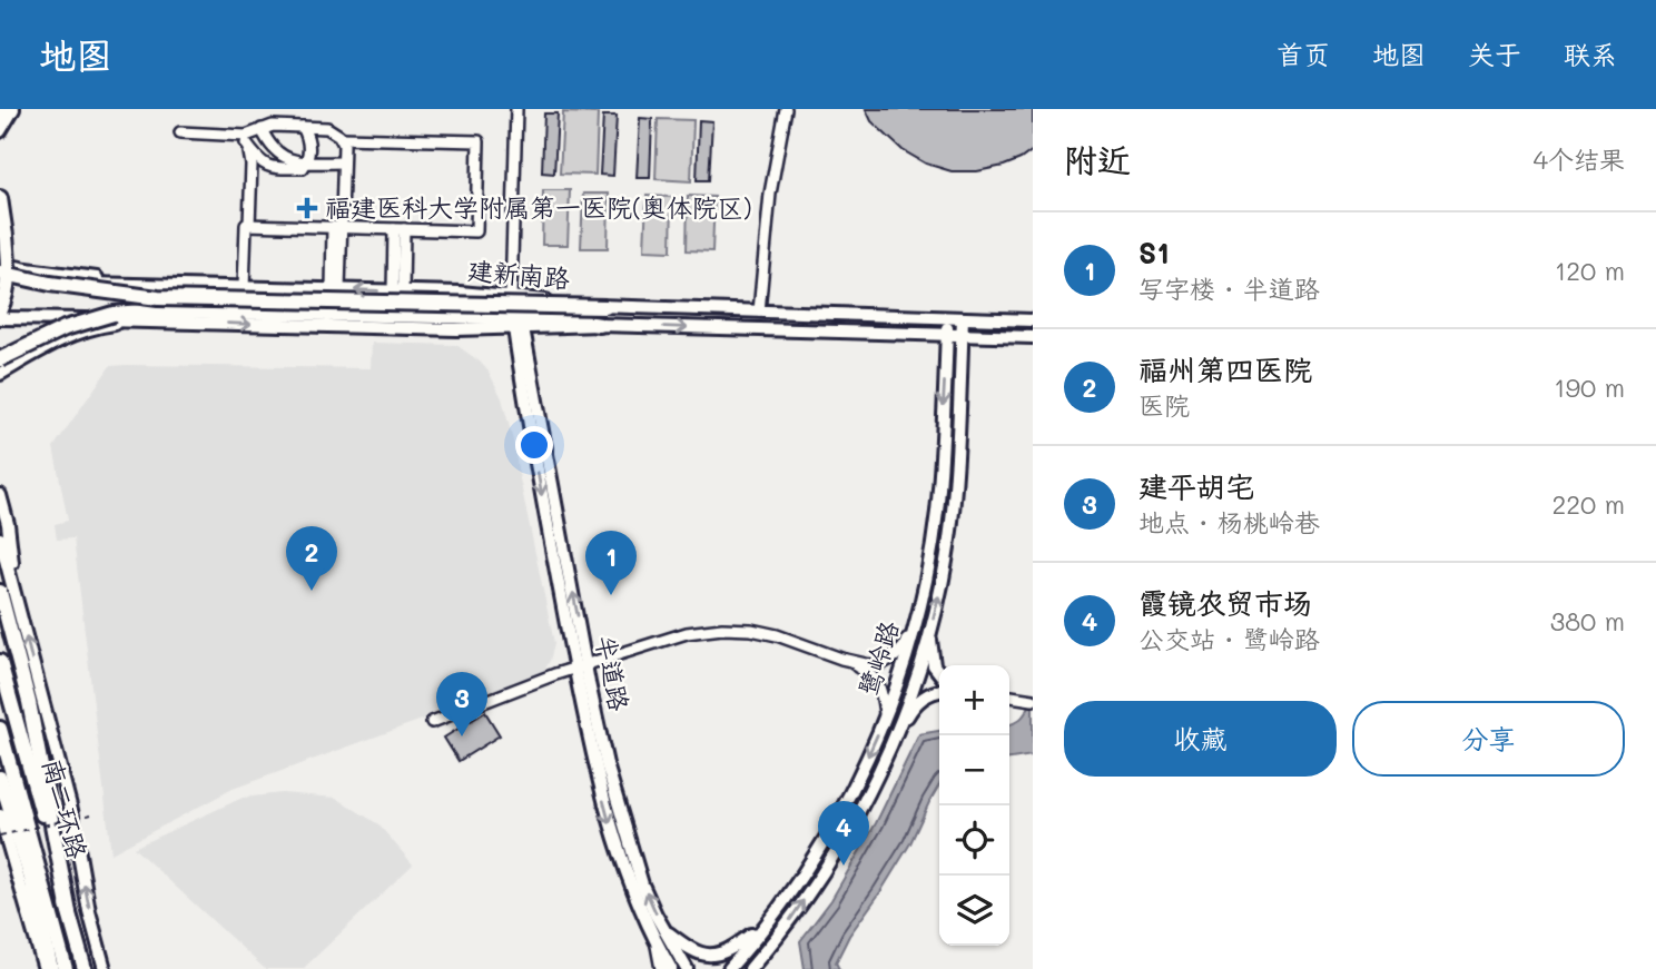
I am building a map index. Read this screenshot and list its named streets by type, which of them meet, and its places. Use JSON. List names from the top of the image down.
{
  "streets": {
    "highway": ["南二环路"],
    "main road": ["建新南路", "鹭岭路", "半道路"]
  },
  "crossings": [
    ["建新南路", "鹭岭路"],
    ["建新南路", "半道路"]
  ],
  "places": {
    "health": ["福建医科大学附属第一医院(奥体院区)"]
  },
  "page": {
    "header": "地图",
    "nav": [
      "首页",
      "地图",
      "关于",
      "联系"
    ],
    "heading": ["附近", "4个结果"],
    "list": [
      {
        "mark": "1",
        "name": "S1",
        "note": "写字楼 · 半道路",
        "value": "120 m"
      },
      {
        "mark": "2",
        "name": "福州第四医院",
        "note": "医院",
        "value": "190 m"
      },
      {
        "mark": "3",
        "name": "建平胡宅",
        "note": "地点 · 杨桃岭巷",
        "value": "220 m"
      },
      {
        "mark": "4",
        "name": "霞镜农贸市场",
        "note": "公交站 · 鹭岭路",
        "value": "380 m"
      }
    ],
    "pins": [
      "2",
      "1",
      "3",
      "4"
    ],
    "map_buttons": ["+", "−"],
    "buttons": ["收藏", "分享"]
  }
}
